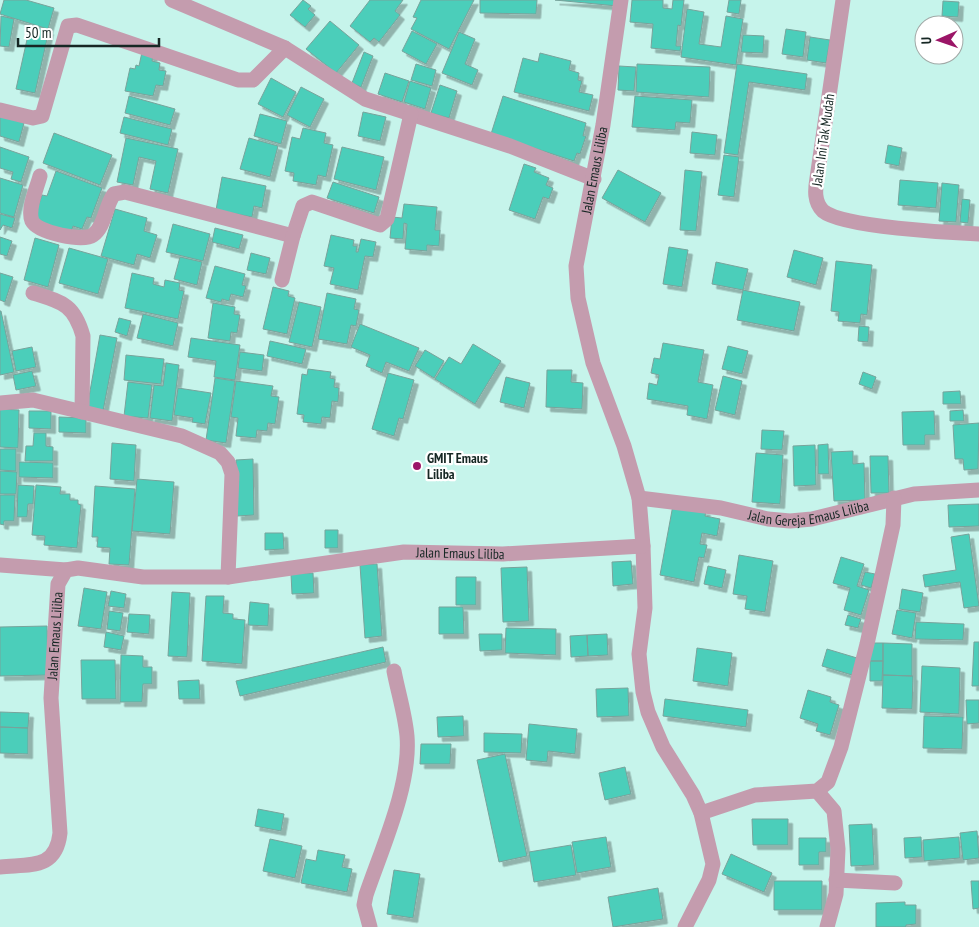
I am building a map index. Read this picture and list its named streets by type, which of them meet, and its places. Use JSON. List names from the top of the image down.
{
  "streets": {
    "street": ["Jalan Ini Tak Mudah", "Jalan Emaus Liliba", "Jalan Gereja Emaus Liliba"]
  },
  "crossings": [
    ["Jalan Emaus Liliba", "Jalan Gereja Emaus Liliba"]
  ],
  "places": ["GMIT Emaus Liliba"],
  "scale_bar": "50 m",
  "north": "left"
}
